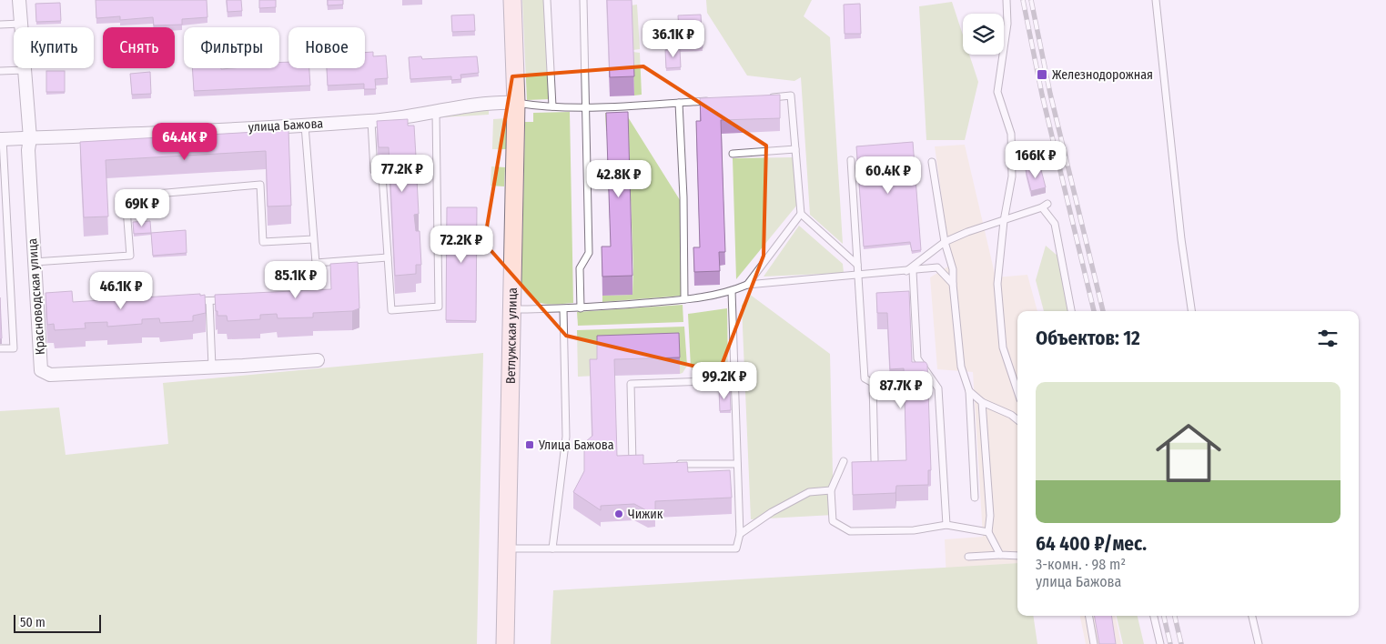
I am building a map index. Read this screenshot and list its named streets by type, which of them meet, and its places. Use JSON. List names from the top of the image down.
{
  "streets": {
    "main road": ["Ветлужская улица"],
    "street": ["улица Бажова", "Красноводская улица"]
  },
  "crossings": [
    ["улица Бажова", "Красноводская улица"],
    ["улица Бажова", "Ветлужская улица"]
  ],
  "places": {
    "transit": ["Железнодорожная", "Улица Бажова"],
    "other": ["Чижик"]
  },
  "scale_bar": "50 m",
  "page": {
    "price": [
      "36.1K ₽",
      "64.4K ₽",
      "166K ₽",
      "77.2K ₽",
      "60.4K ₽",
      "42.8K ₽",
      "69K ₽",
      "72.2K ₽",
      "85.1K ₽",
      "46.1K ₽",
      "99.2K ₽",
      "87.7K ₽"
    ],
    "chip": [
      "Купить",
      "Снять",
      "Фильтры",
      "Новое"
    ],
    "heading": "Объектов: 12",
    "list": [
      {
        "name": "64 400 ₽/мес.",
        "note": "3-комн. · 98 m² · улица Бажова"
      }
    ],
    "scale": "50 m"
  }
}
